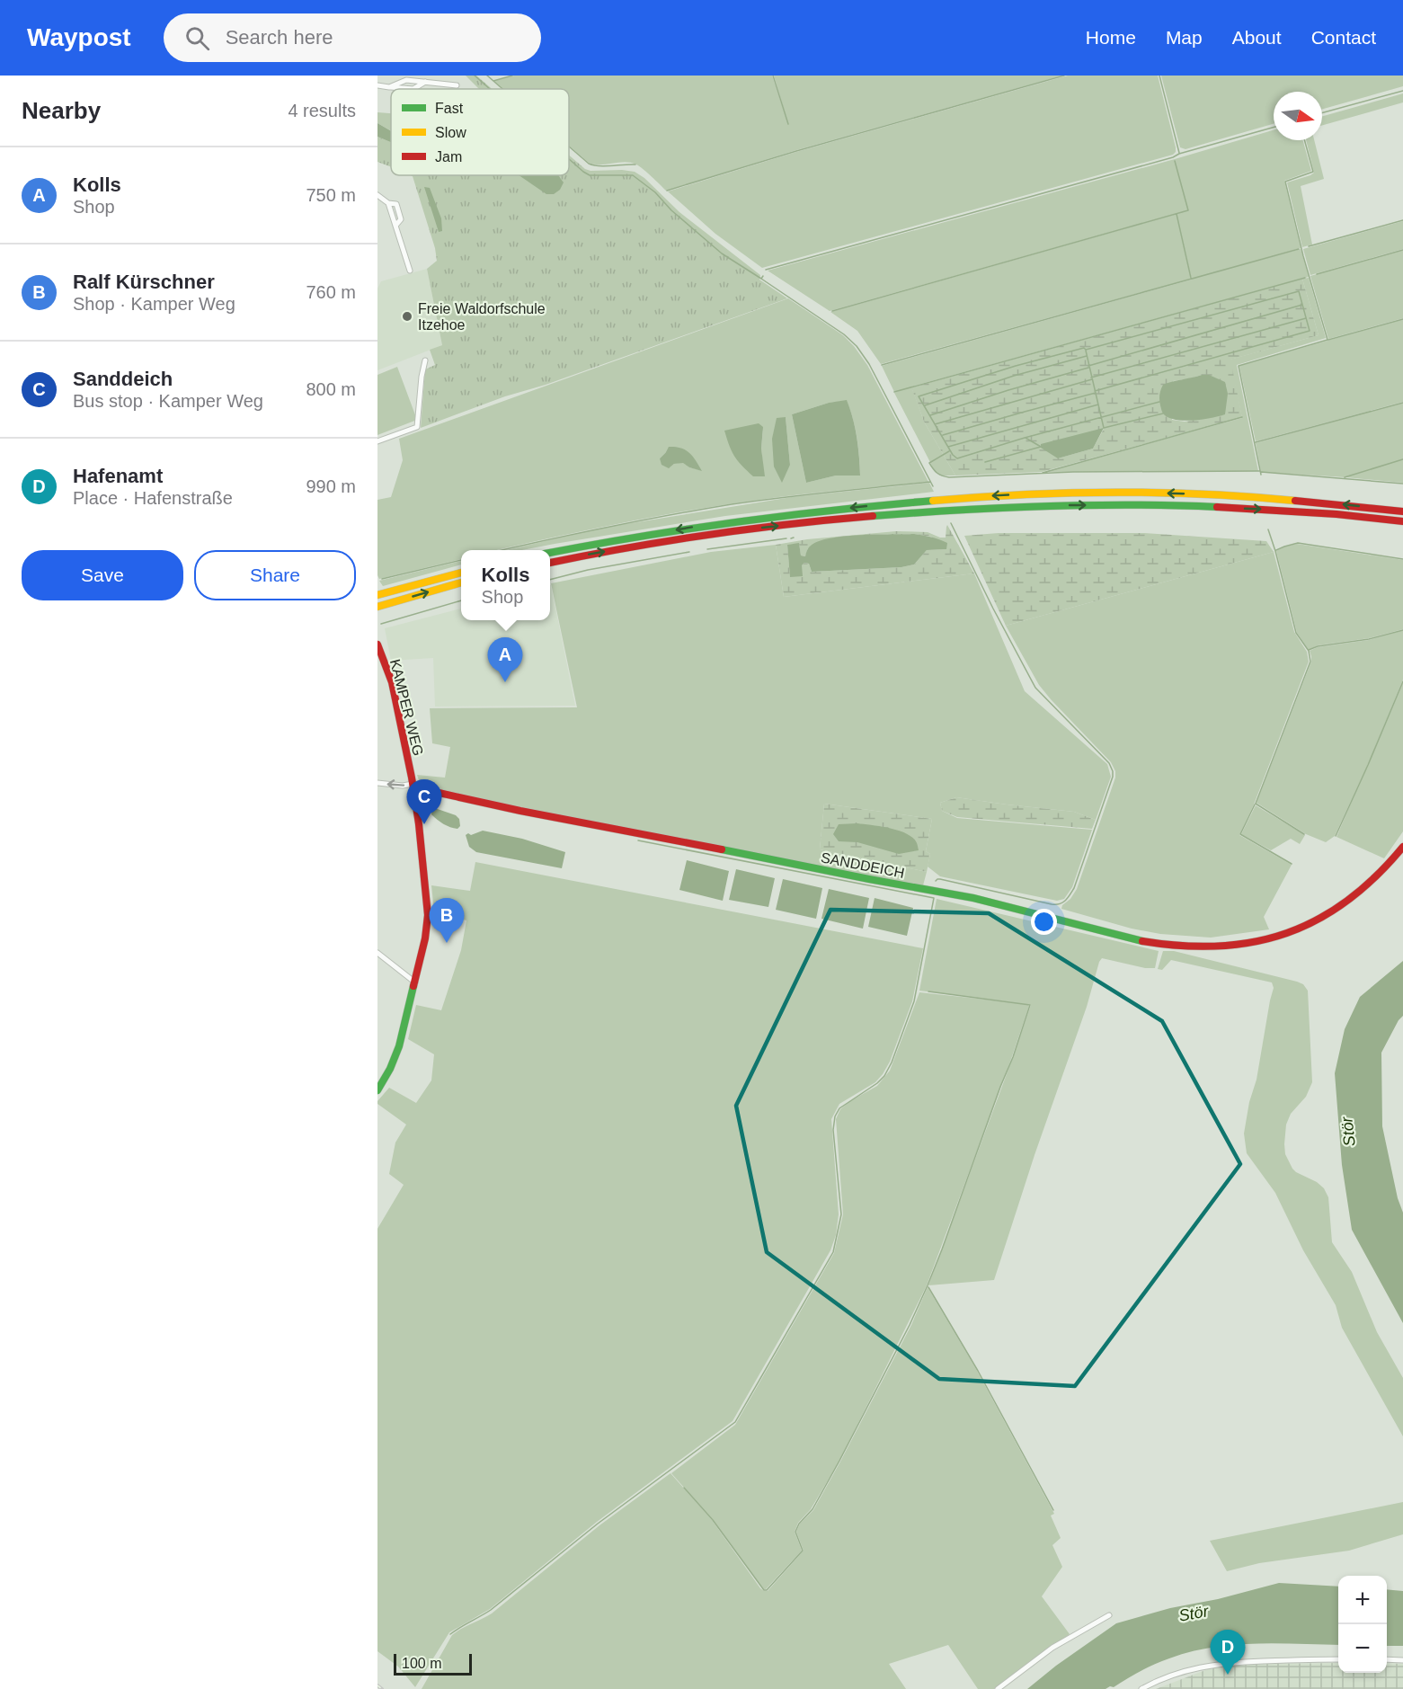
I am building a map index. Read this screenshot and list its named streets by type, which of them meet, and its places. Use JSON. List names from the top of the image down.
{
  "streets": {
    "main road": ["KAMPER WEG", "SANDDEICH"]
  },
  "crossings": [
    ["KAMPER WEG", "SANDDEICH"]
  ],
  "water": ["Stör"],
  "places": ["Freie Waldorfschule Itzehoe"],
  "legend": ["Fast", "Slow", "Jam"],
  "scale_bar": "100 m",
  "north": "right",
  "page": {
    "header": "Waypost",
    "search": "Search here",
    "nav": [
      "Home",
      "Map",
      "About",
      "Contact"
    ],
    "heading": ["Nearby", "4 results"],
    "list": [
      {
        "mark": "A",
        "name": "Kolls",
        "note": "Shop",
        "value": "750 m"
      },
      {
        "mark": "B",
        "name": "Ralf Kürschner",
        "note": "Shop · Kamper Weg",
        "value": "760 m"
      },
      {
        "mark": "C",
        "name": "Sanddeich",
        "note": "Bus stop · Kamper Weg",
        "value": "800 m"
      },
      {
        "mark": "D",
        "name": "Hafenamt",
        "note": "Place · Hafenstraße",
        "value": "990 m"
      }
    ],
    "buttons": ["Save", "Share"],
    "popup": ["Kolls", "Shop"],
    "pins": [
      "A",
      "C",
      "B",
      "D"
    ],
    "map_buttons": ["+", "−"],
    "scale": "100 m"
  }
}
